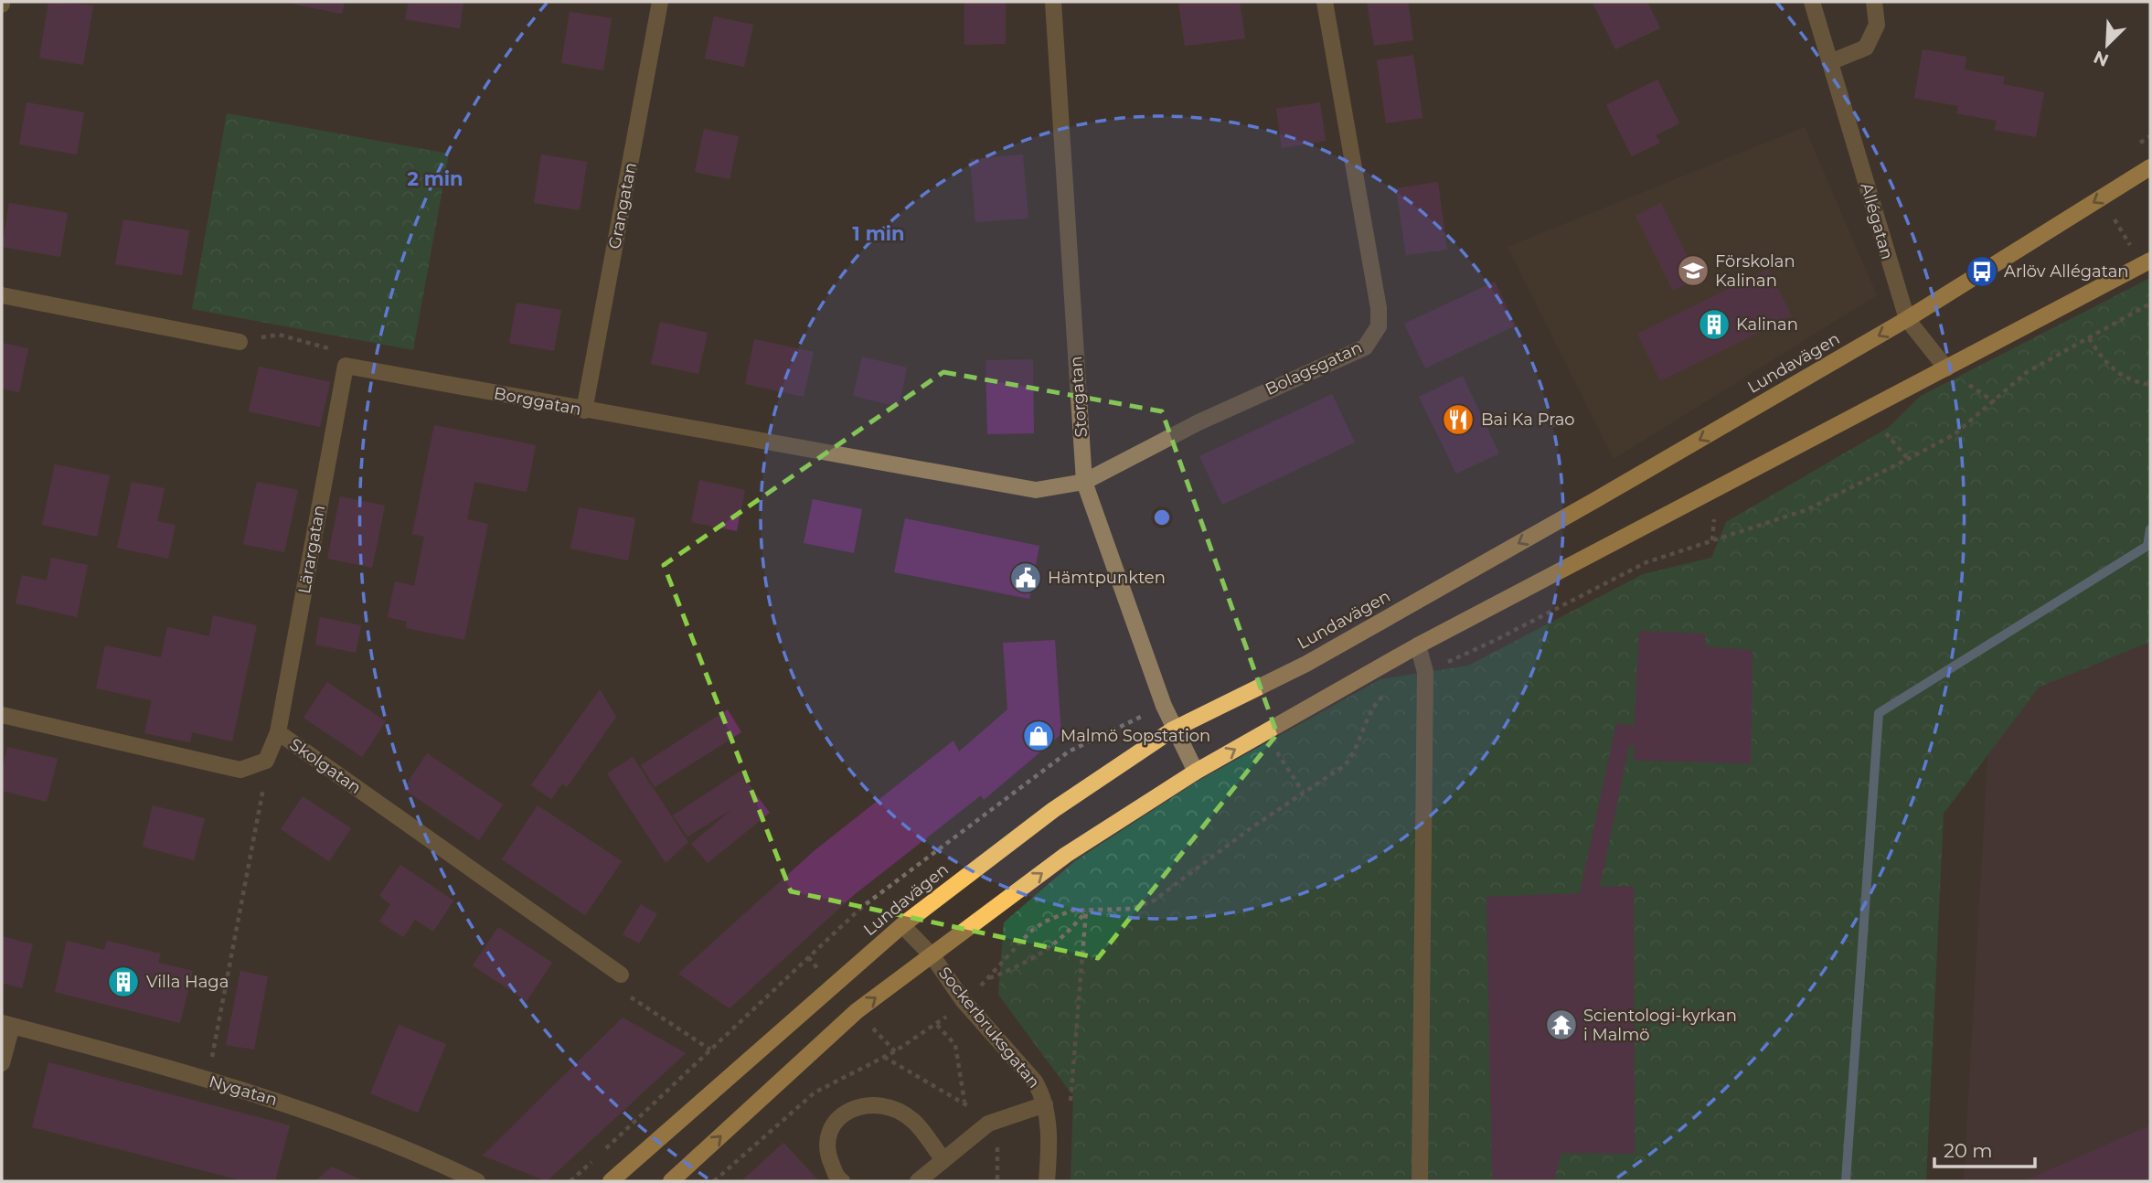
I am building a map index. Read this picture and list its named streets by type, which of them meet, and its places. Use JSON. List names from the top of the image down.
{
  "streets": {
    "main road": ["Lundavägen"],
    "street": [
      "Grangatan",
      "Allégatan",
      "Bolagsgatan",
      "Storgatan",
      "Borggatan",
      "Lärargatan",
      "Skolgatan",
      "Sockerbruksgatan",
      "Nygatan"
    ]
  },
  "crossings": [
    ["Grangatan", "Borggatan"],
    ["Allégatan", "Lundavägen"],
    ["Lundavägen", "Storgatan"],
    ["Lundavägen", "Sockerbruksgatan"],
    ["Bolagsgatan", "Storgatan"],
    ["Bolagsgatan", "Borggatan"],
    ["Storgatan", "Borggatan"],
    ["Borggatan", "Lärargatan"],
    ["Lärargatan", "Skolgatan"]
  ],
  "places": {
    "school or university": ["Förskolan Kalinan"],
    "bus stop": ["Arlöv Allégatan"],
    "building": ["Kalinan", "Villa Haga"],
    "restaurant": ["Bai Ka Prao"],
    "public building": ["Hämtpunkten"],
    "shop": ["Malmö Sopstation"],
    "temple": ["Scientologi-kyrkan i Malmö"]
  },
  "scale_bar": "20 m",
  "north": "bottom left",
  "rings": ["2 min", "1 min"]
}
